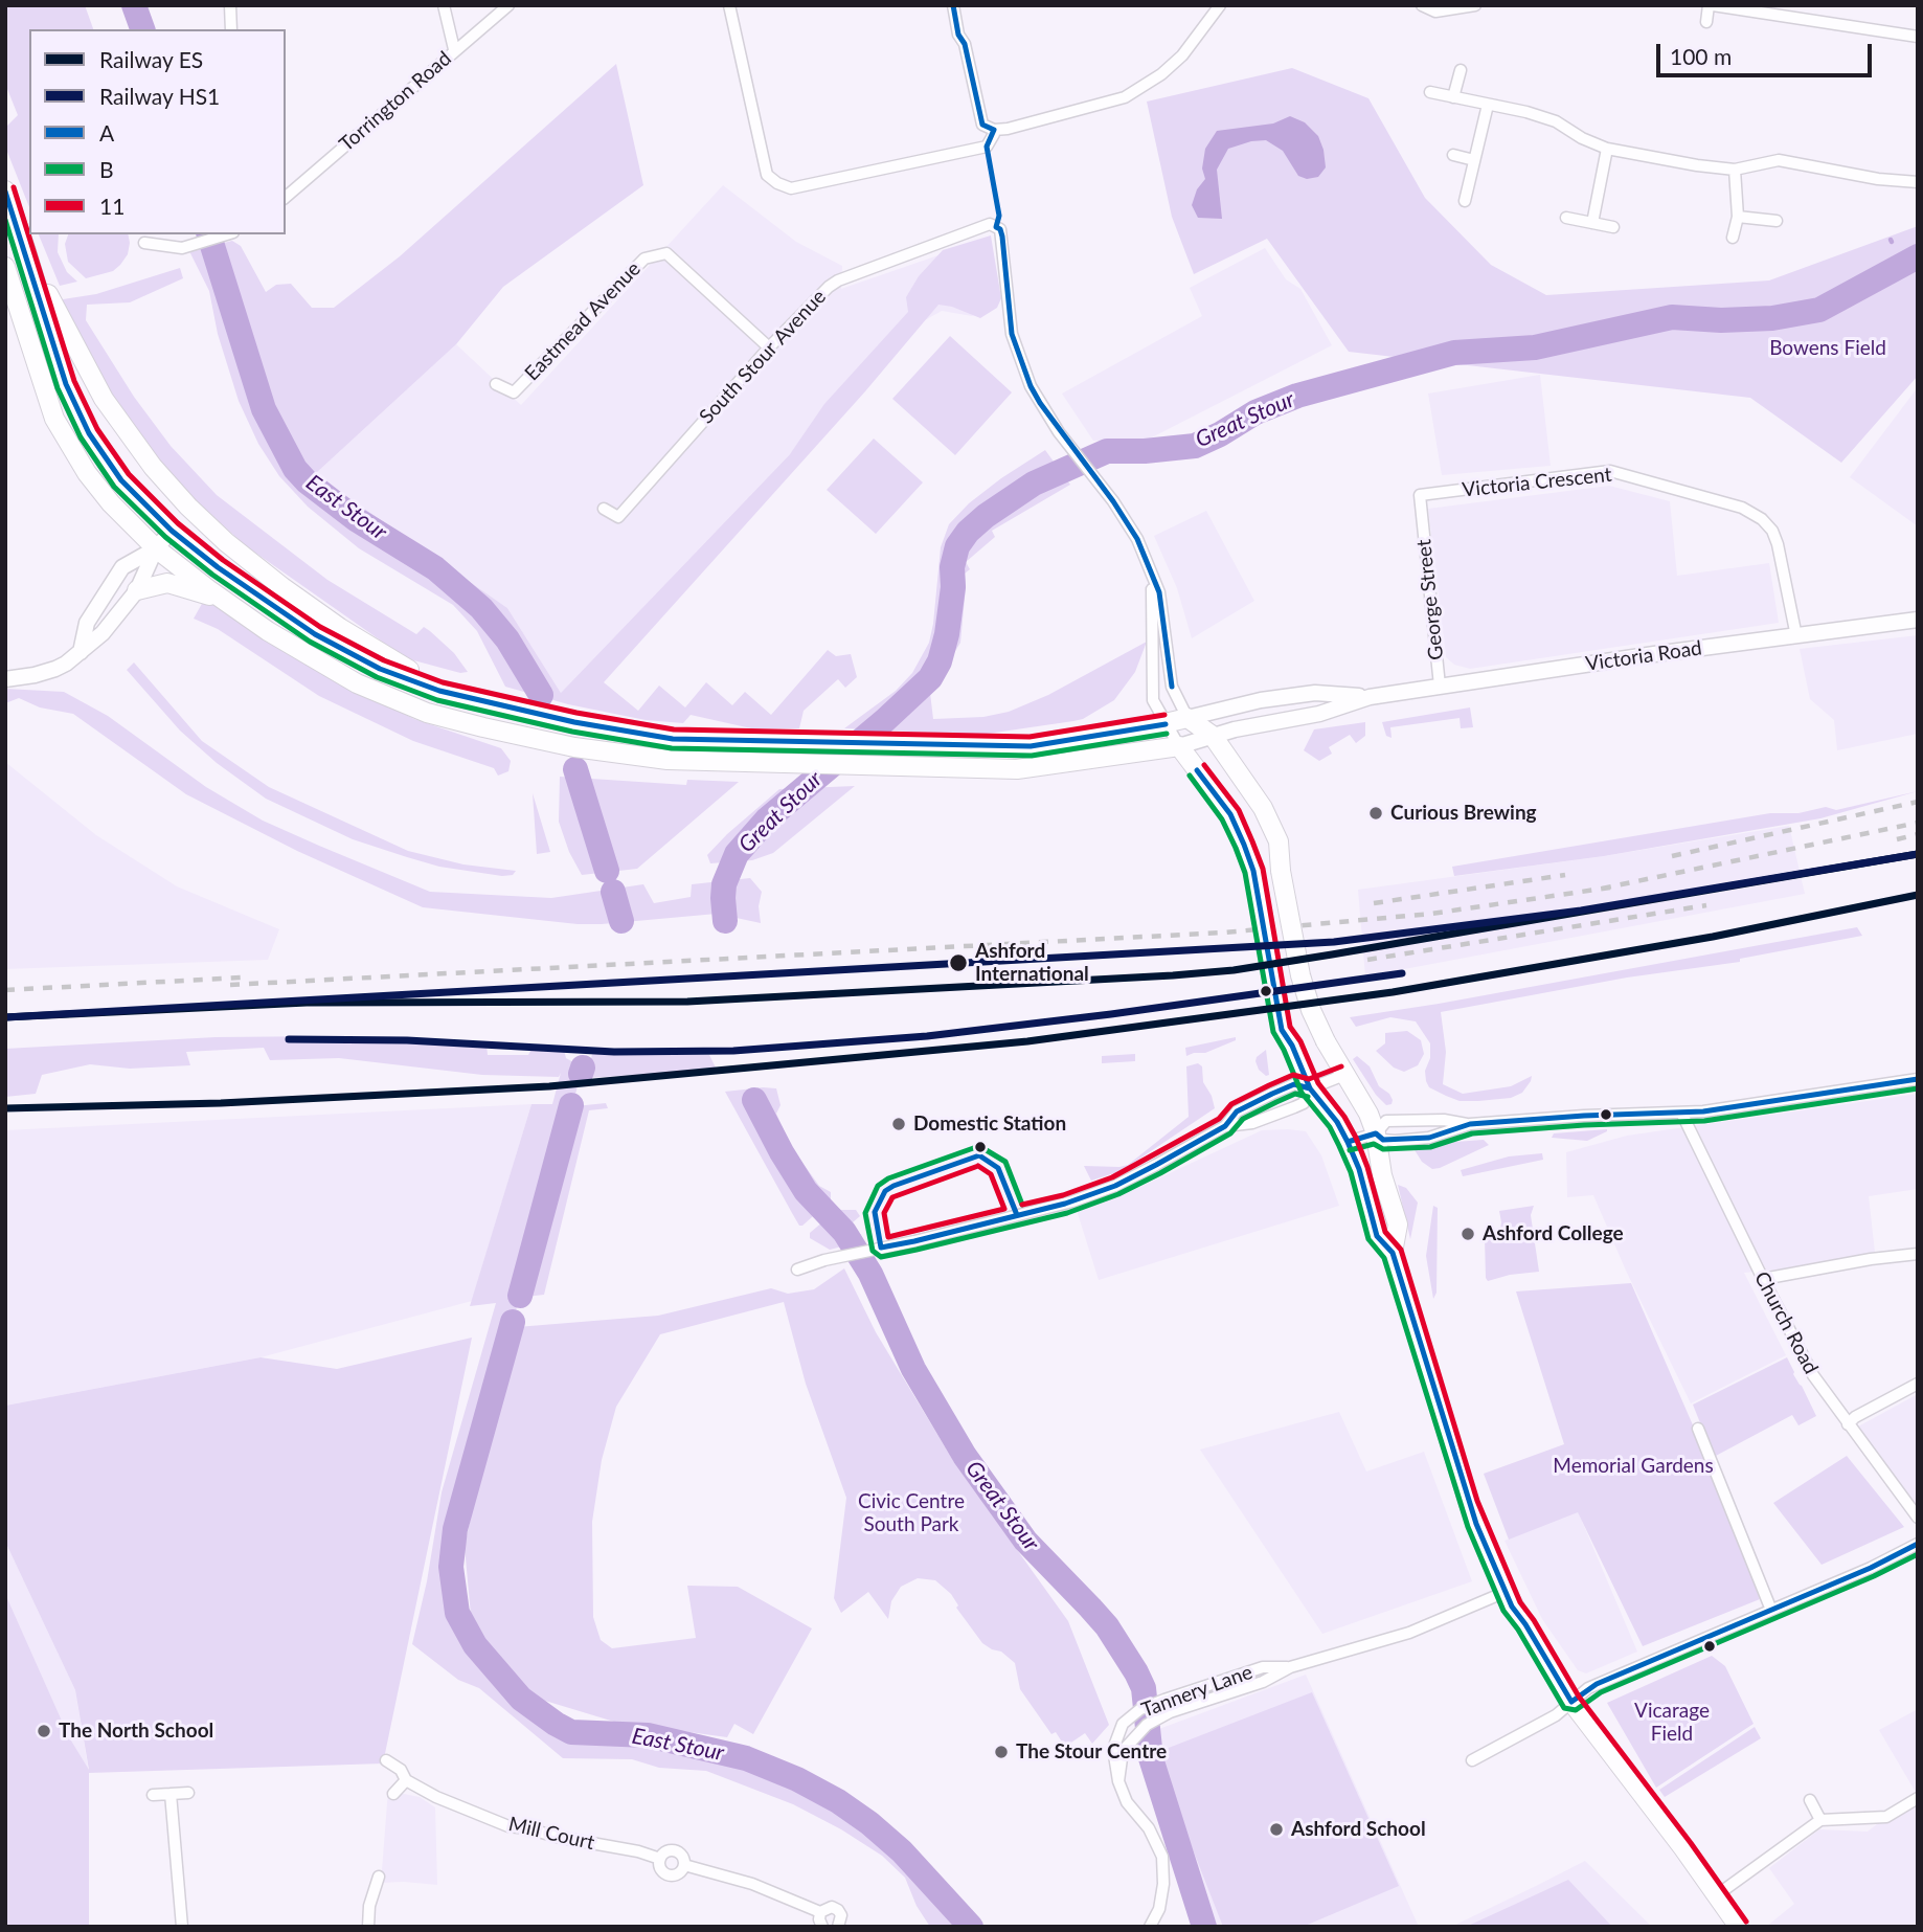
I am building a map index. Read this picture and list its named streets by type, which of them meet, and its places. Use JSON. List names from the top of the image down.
{
  "streets": {
    "street": [
      "Torrington Road",
      "Eastmead Avenue",
      "South Stour Avenue",
      "Victoria Crescent",
      "George Street",
      "Victoria Road",
      "Church Road",
      "Tannery Lane",
      "Mill Court"
    ]
  },
  "crossings": [
    ["Eastmead Avenue", "South Stour Avenue"],
    ["Victoria Crescent", "George Street"],
    ["Victoria Crescent", "Victoria Road"],
    ["George Street", "Victoria Road"]
  ],
  "water": ["Great Stour", "East Stour"],
  "parks": [
    "Bowens Field",
    "Memorial Gardens",
    "Civic Centre South Park",
    "Vicarage Field"
  ],
  "places": [
    "Curious Brewing",
    "Ashford International",
    "Domestic Station",
    "Ashford College",
    "The North School",
    "The Stour Centre",
    "Ashford School"
  ],
  "lines": [
    "transit line A",
    "transit line 11",
    "transit line B",
    "rail line ES",
    "rail line HS1"
  ],
  "legend": [
    "Railway ES",
    "Railway HS1",
    "A",
    "B",
    "11"
  ],
  "scale_bar": "100 m"
}
